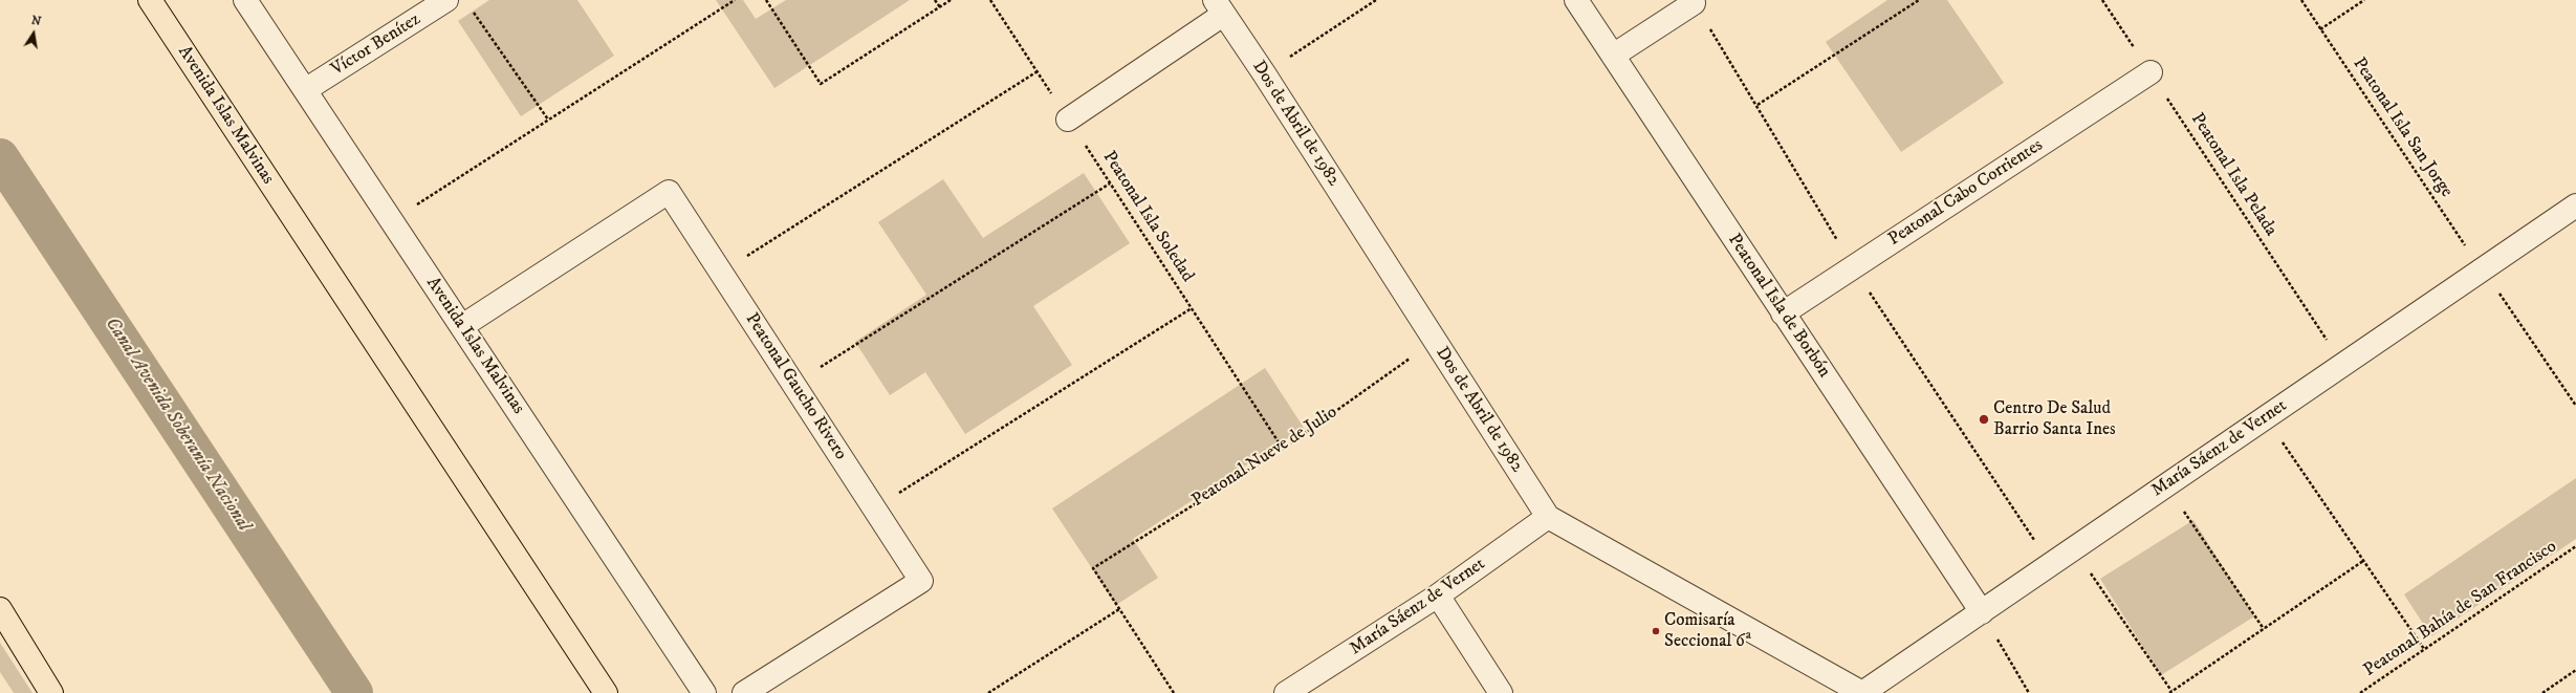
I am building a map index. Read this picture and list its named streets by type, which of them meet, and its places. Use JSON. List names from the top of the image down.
{
  "streets": {
    "main road": ["Avenida Islas Malvinas"],
    "street": [
      "Víctor Benítez",
      "Dos de Abril de 1982",
      "Peatonal Cabo Corrientes",
      "Peatonal Isla de Borbón",
      "Peatonal Gaucho Rivero",
      "María Sáenz de Vernet"
    ],
    "path": [
      "Peatonal Isla San Jorge",
      "Peatonal Isla Pelada",
      "Peatonal Isla Soledad",
      "Peatonal Nueve de Julio",
      "Peatonal Bahía de San Francisco"
    ]
  },
  "crossings": [
    ["Víctor Benítez", "Avenida Islas Malvinas"],
    ["Avenida Islas Malvinas", "Peatonal Gaucho Rivero"],
    ["Dos de Abril de 1982", "María Sáenz de Vernet"],
    ["Dos de Abril de 1982", "Peatonal Nueve de Julio"],
    ["Peatonal Isla San Jorge", "María Sáenz de Vernet"],
    ["Peatonal Isla Pelada", "Peatonal Cabo Corrientes"],
    ["Peatonal Isla Pelada", "María Sáenz de Vernet"],
    ["Peatonal Cabo Corrientes", "Peatonal Isla de Borbón"],
    ["Peatonal Isla Soledad", "Peatonal Nueve de Julio"],
    ["Peatonal Isla de Borbón", "María Sáenz de Vernet"]
  ],
  "water": ["Canal Avenida Soberanía Nacional"],
  "places": ["Centro De Salud Barrio Santa Ines", "Comisaría Seccional 6ª"],
  "north": "top"
}
